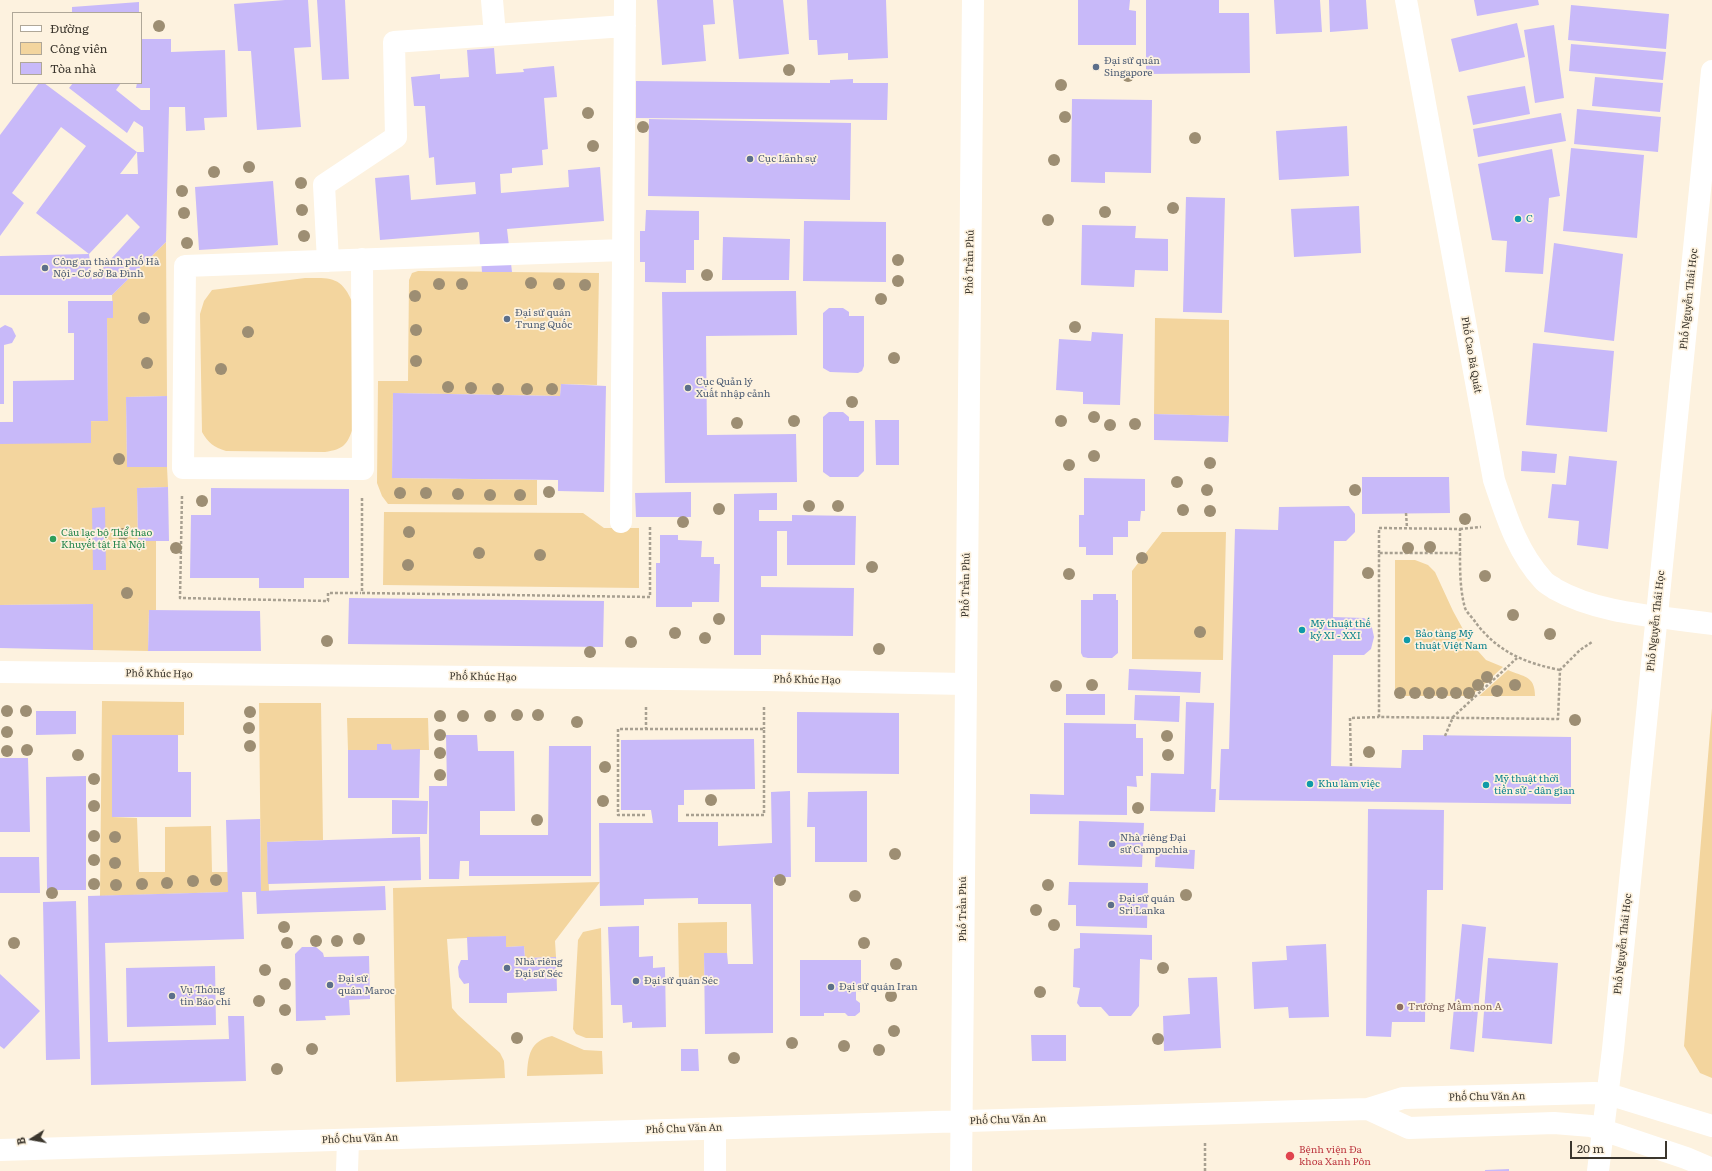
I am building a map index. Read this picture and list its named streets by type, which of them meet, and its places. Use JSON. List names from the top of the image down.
{
  "streets": {
    "main road": [
      "Phố Trần Phú",
      "Phố Nguyễn Thái Học",
      "Phố Cao Bá Quát",
      "Phố Khúc Hạo",
      "Phố Chu Văn An"
    ]
  },
  "crossings": [
    ["Phố Trần Phú", "Phố Khúc Hạo"],
    ["Phố Trần Phú", "Phố Chu Văn An"],
    ["Phố Nguyễn Thái Học", "Phố Cao Bá Quát"],
    ["Phố Nguyễn Thái Học", "Phố Chu Văn An"]
  ],
  "places": [
    "Đại sứ quán Singapore",
    "Cục Lãnh sự",
    "C",
    "Công an thành phố Hà Nội - Cơ sở Ba Đình",
    "Đại sứ quán Trung Quốc",
    "Cục Quản lý Xuất nhập cảnh",
    "Câu lạc bộ Thể thao Khuyết tật Hà Nội",
    "Mỹ thuật thế kỷ XI - XXI",
    "Bảo tàng Mỹ thuật Việt Nam",
    "Khu làm việc",
    "Mỹ thuật thời tiền sử - dân gian",
    "Nhà riêng Đại sứ Campuchia",
    "Đại sứ quán Sri Lanka",
    "Nhà riêng Đại sứ Séc",
    "Đại sứ quán Séc",
    "Đại sứ quán Maroc",
    "Đại sứ quán Iran",
    "Vụ Thông tin Báo chí",
    "Trường Mầm non A",
    "Bệnh viện Đa khoa Xanh Pôn"
  ],
  "legend": ["Đường", "Công viên", "Tòa nhà"],
  "scale_bar": "20 m",
  "north": "left"
}
